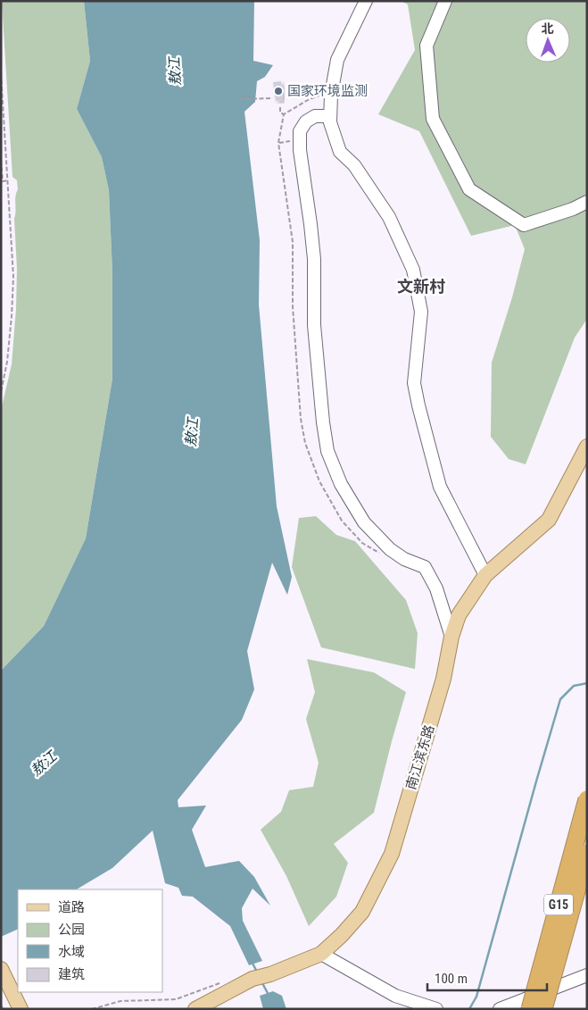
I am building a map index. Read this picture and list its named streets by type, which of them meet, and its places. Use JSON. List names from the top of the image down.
{
  "streets": {
    "highway": ["G15"],
    "main road": ["南江滨东路"]
  },
  "districts": ["文新村"],
  "water": ["敖江"],
  "places": ["国家环境监测"],
  "legend": [
    "道路",
    "公园",
    "水域",
    "建筑"
  ],
  "scale_bar": "100 m",
  "north": "top"
}
